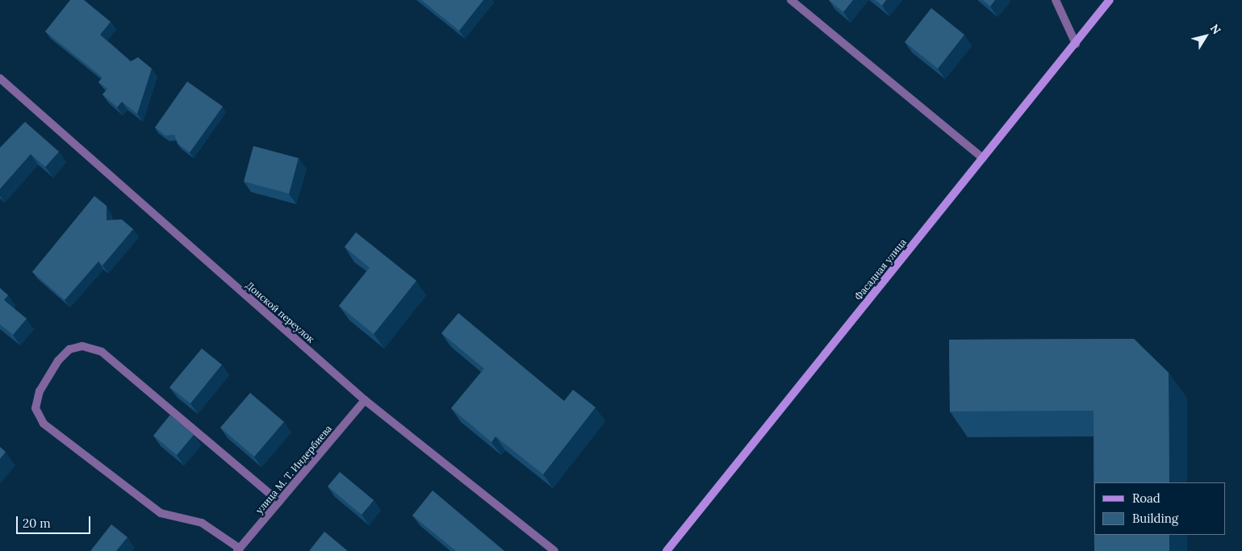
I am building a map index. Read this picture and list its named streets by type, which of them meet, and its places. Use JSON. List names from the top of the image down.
{
  "streets": {
    "street": ["Фасадная улица", "Донской переулок", "улица М. Т. Индербиева"]
  },
  "crossings": [
    ["Донской переулок", "улица М. Т. Индербиева"]
  ],
  "legend": ["Road", "Building"],
  "scale_bar": "20 m",
  "north": "top right"
}
